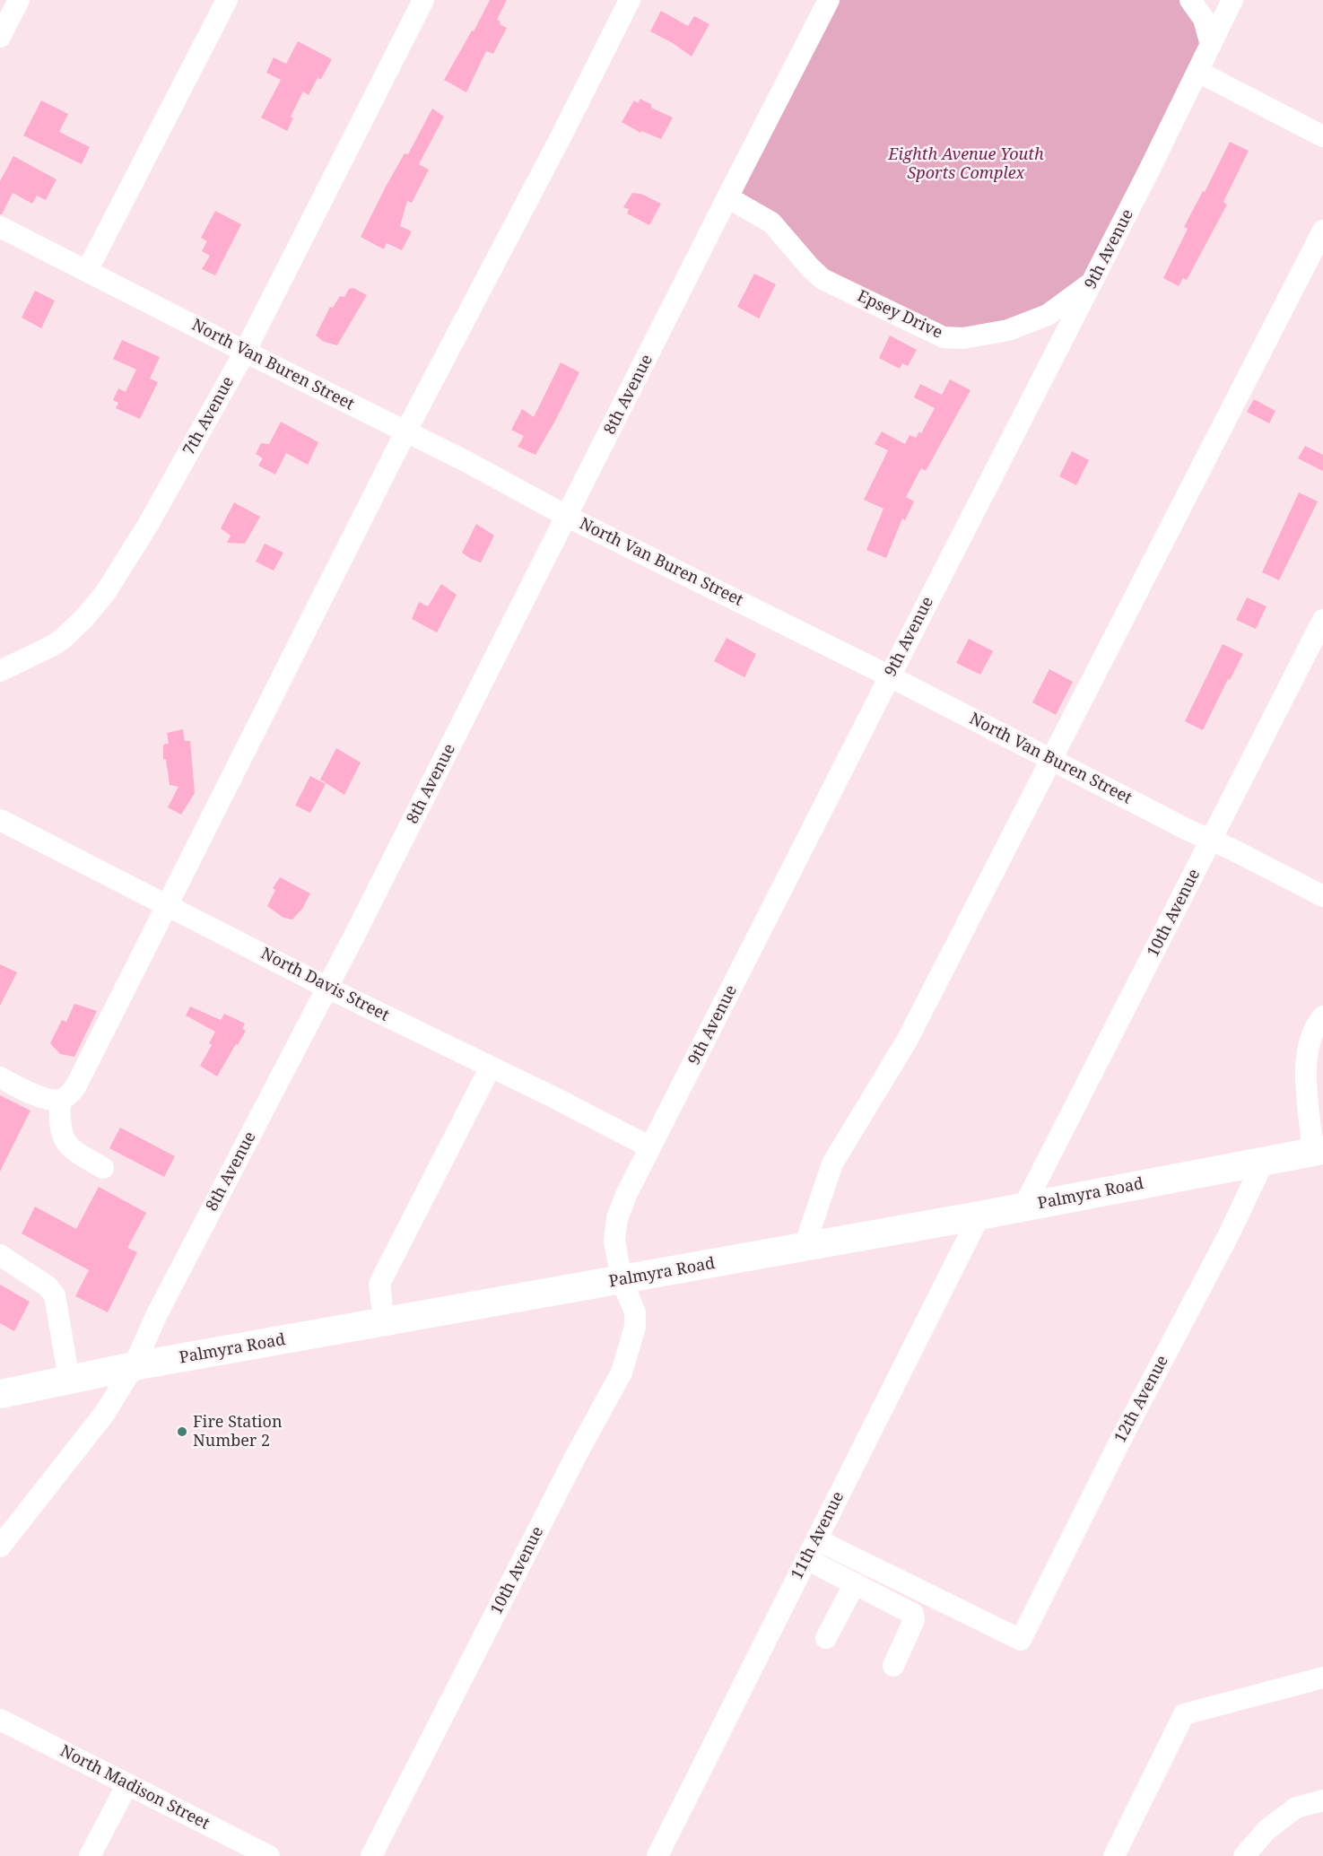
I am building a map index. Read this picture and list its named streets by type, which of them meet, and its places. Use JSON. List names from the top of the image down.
{
  "streets": {
    "main road": ["Palmyra Road"],
    "street": [
      "9th Avenue",
      "Epsey Drive",
      "North Van Buren Street",
      "8th Avenue",
      "7th Avenue",
      "10th Avenue",
      "North Davis Street",
      "12th Avenue",
      "11th Avenue",
      "North Madison Street"
    ]
  },
  "crossings": [
    ["9th Avenue", "Epsey Drive"],
    ["9th Avenue", "North Van Buren Street"],
    ["9th Avenue", "10th Avenue"],
    ["9th Avenue", "North Davis Street"],
    ["9th Avenue", "Palmyra Road"],
    ["Epsey Drive", "8th Avenue"],
    ["North Van Buren Street", "8th Avenue"],
    ["North Van Buren Street", "7th Avenue"],
    ["North Van Buren Street", "10th Avenue"],
    ["8th Avenue", "North Davis Street"],
    ["8th Avenue", "Palmyra Road"],
    ["10th Avenue", "Palmyra Road"],
    ["Palmyra Road", "12th Avenue"],
    ["Palmyra Road", "11th Avenue"],
    ["12th Avenue", "11th Avenue"]
  ],
  "parks": ["Eighth Avenue Youth Sports Complex"],
  "places": ["Fire Station Number 2"]
}
